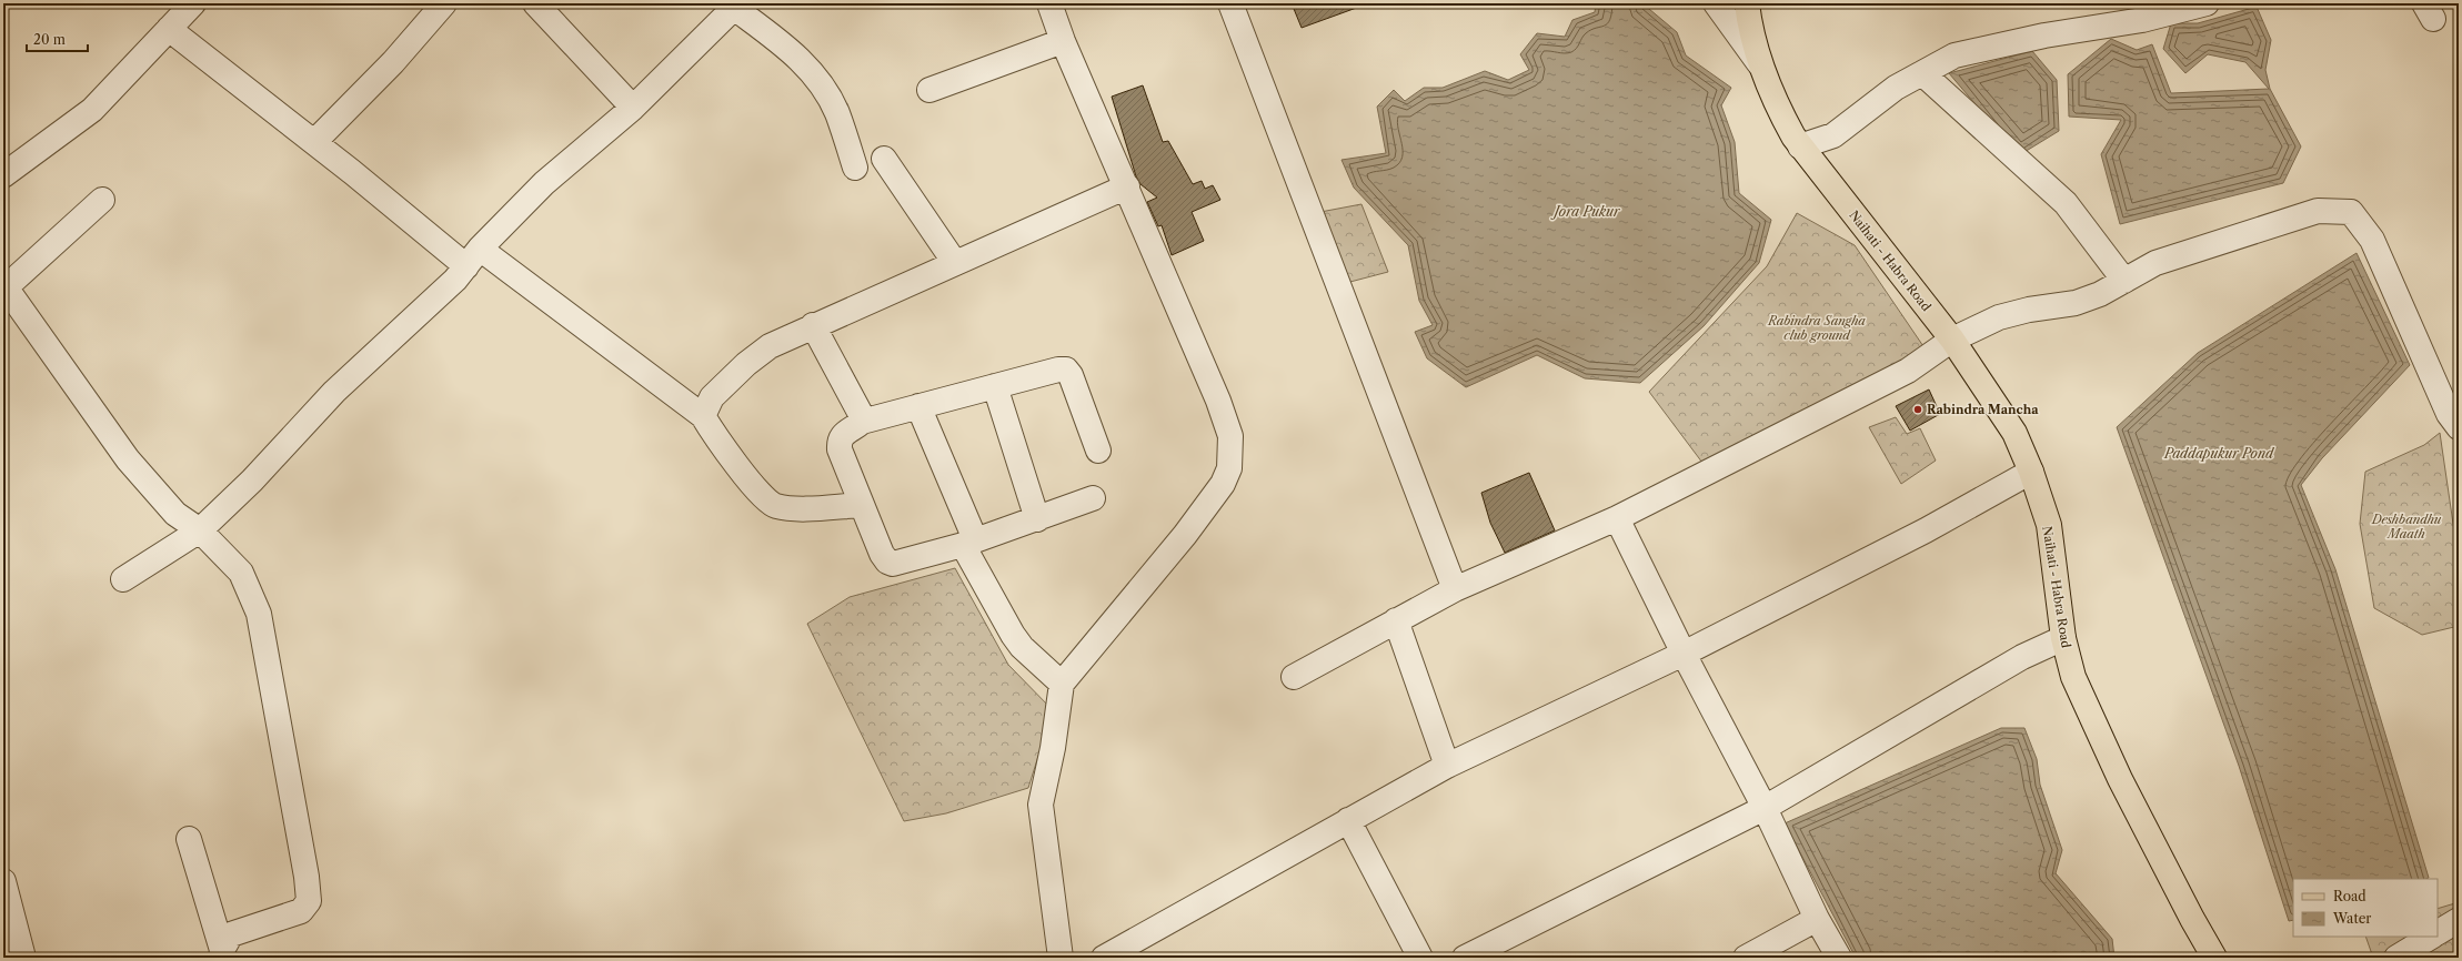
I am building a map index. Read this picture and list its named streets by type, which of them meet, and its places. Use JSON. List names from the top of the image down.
{
  "streets": {
    "main road": ["Naihati - Habra Road"]
  },
  "water": ["Jora Pukur", "Paddapukur Pond"],
  "parks": ["Rabindra Sangha club ground", "Deshbandhu Maath"],
  "places": ["Rabindra Mancha"],
  "legend": ["Road", "Water"],
  "scale_bar": "20 m"
}
